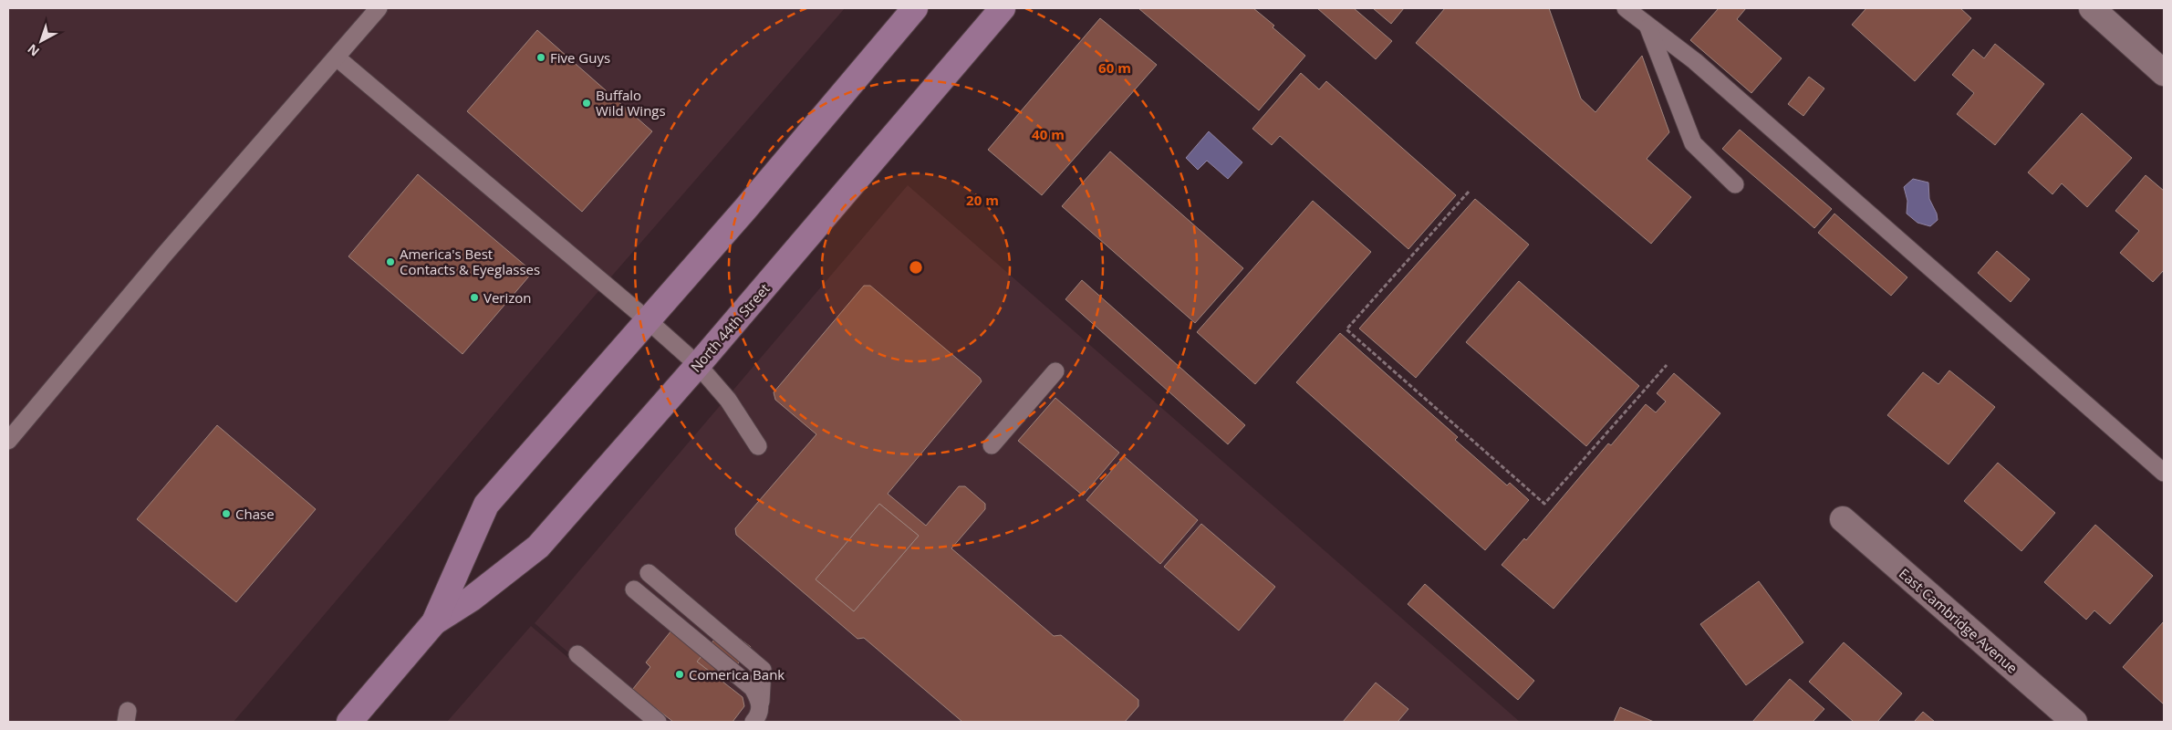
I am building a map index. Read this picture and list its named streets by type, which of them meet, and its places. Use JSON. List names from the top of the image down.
{
  "streets": {
    "main road": ["North 44th Street"],
    "street": ["East Cambridge Avenue"]
  },
  "places": [
    "Five Guys",
    "Buffalo Wild Wings",
    "America's Best Contacts & Eyeglasses",
    "Verizon",
    "Chase",
    "Comerica Bank"
  ],
  "north": "bottom left",
  "rings": ["60 m", "40 m", "20 m"]
}
